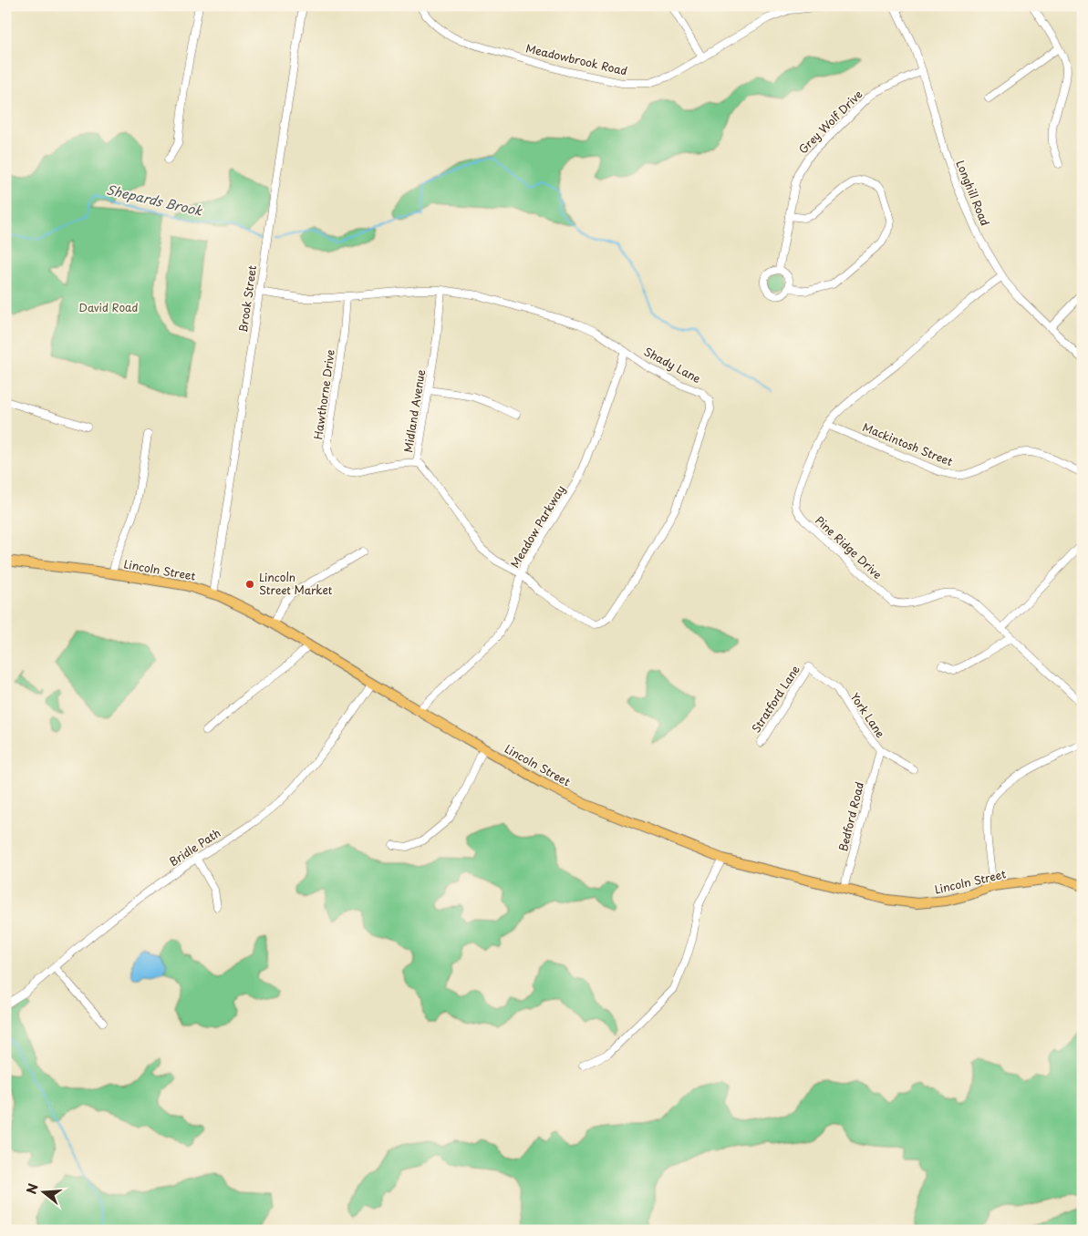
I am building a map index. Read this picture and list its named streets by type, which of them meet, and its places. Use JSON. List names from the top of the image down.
{
  "streets": {
    "main road": ["Lincoln Street"],
    "street": [
      "Meadowbrook Road",
      "Grey Wolf Drive",
      "Longhill Road",
      "Brook Street",
      "Shady Lane",
      "Hawthorne Drive",
      "Midland Avenue",
      "Mackintosh Street",
      "Meadow Parkway",
      "Pine Ridge Drive",
      "Stratford Lane",
      "York Lane",
      "Bedford Road",
      "Bridle Path"
    ]
  },
  "crossings": [
    ["Grey Wolf Drive", "Longhill Road"],
    ["Longhill Road", "Pine Ridge Drive"],
    ["Brook Street", "Shady Lane"],
    ["Brook Street", "Lincoln Street"],
    ["Shady Lane", "Hawthorne Drive"],
    ["Shady Lane", "Midland Avenue"],
    ["Shady Lane", "Meadow Parkway"],
    ["Hawthorne Drive", "Midland Avenue"],
    ["Midland Avenue", "Meadow Parkway"],
    ["Mackintosh Street", "Pine Ridge Drive"],
    ["Meadow Parkway", "Lincoln Street"],
    ["Lincoln Street", "Bedford Road"],
    ["Lincoln Street", "Bridle Path"],
    ["Stratford Lane", "York Lane"],
    ["York Lane", "Bedford Road"]
  ],
  "water": ["Shepards Brook"],
  "parks": ["David Road"],
  "places": ["Lincoln Street Market"],
  "north": "left"
}
